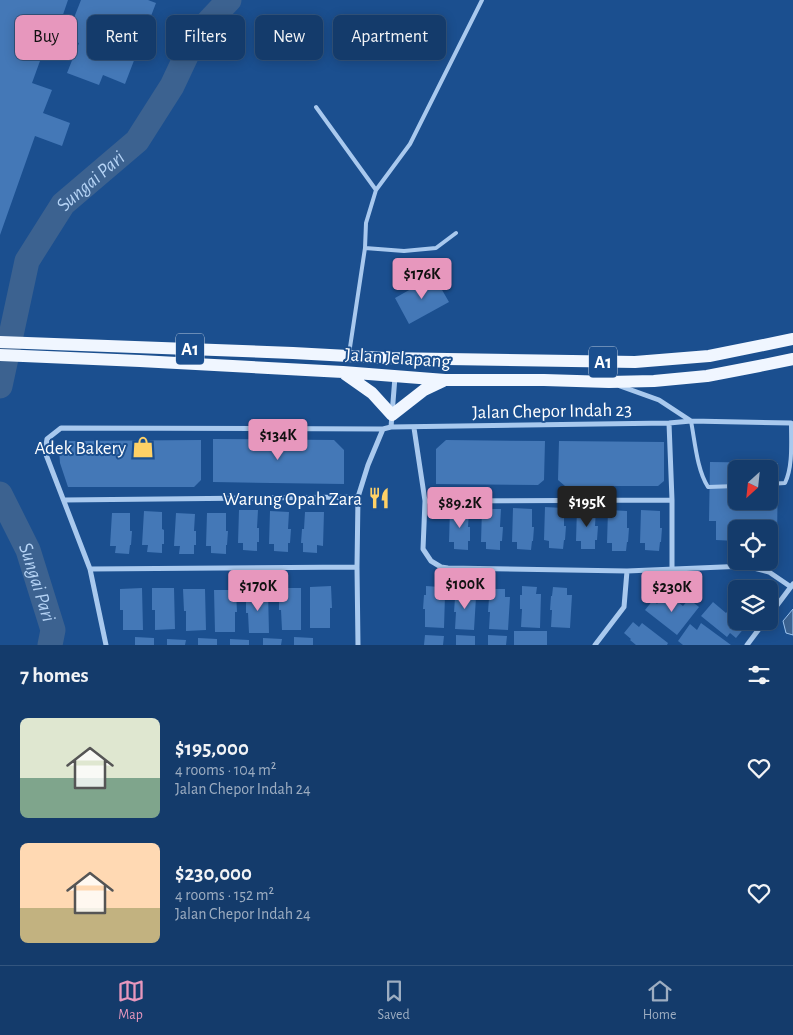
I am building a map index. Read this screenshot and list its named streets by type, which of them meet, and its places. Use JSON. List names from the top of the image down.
{
  "streets": {
    "main road": ["A1", "Jalan Jelapang"],
    "street": ["Jalan Chepor Indah 23"]
  },
  "water": ["Sungai Pari"],
  "places": {
    "shop": ["Adek Bakery"],
    "restaurant": ["Warung Opah Zara"]
  },
  "north": "bottom left",
  "page": {
    "chip": [
      "Buy",
      "Rent",
      "Filters",
      "New",
      "Apartment"
    ],
    "price": [
      "$176K",
      "$134K",
      "$195K",
      "$89.2K",
      "$100K",
      "$170K",
      "$230K"
    ],
    "heading": "7 homes",
    "list": [
      {
        "name": "$195,000",
        "note": "4 rooms · 104 m² · Jalan Chepor Indah 24"
      },
      {
        "name": "$230,000",
        "note": "4 rooms · 152 m² · Jalan Chepor Indah 24"
      }
    ],
    "tabs": ["Map", "Saved", "Home"]
  }
}
